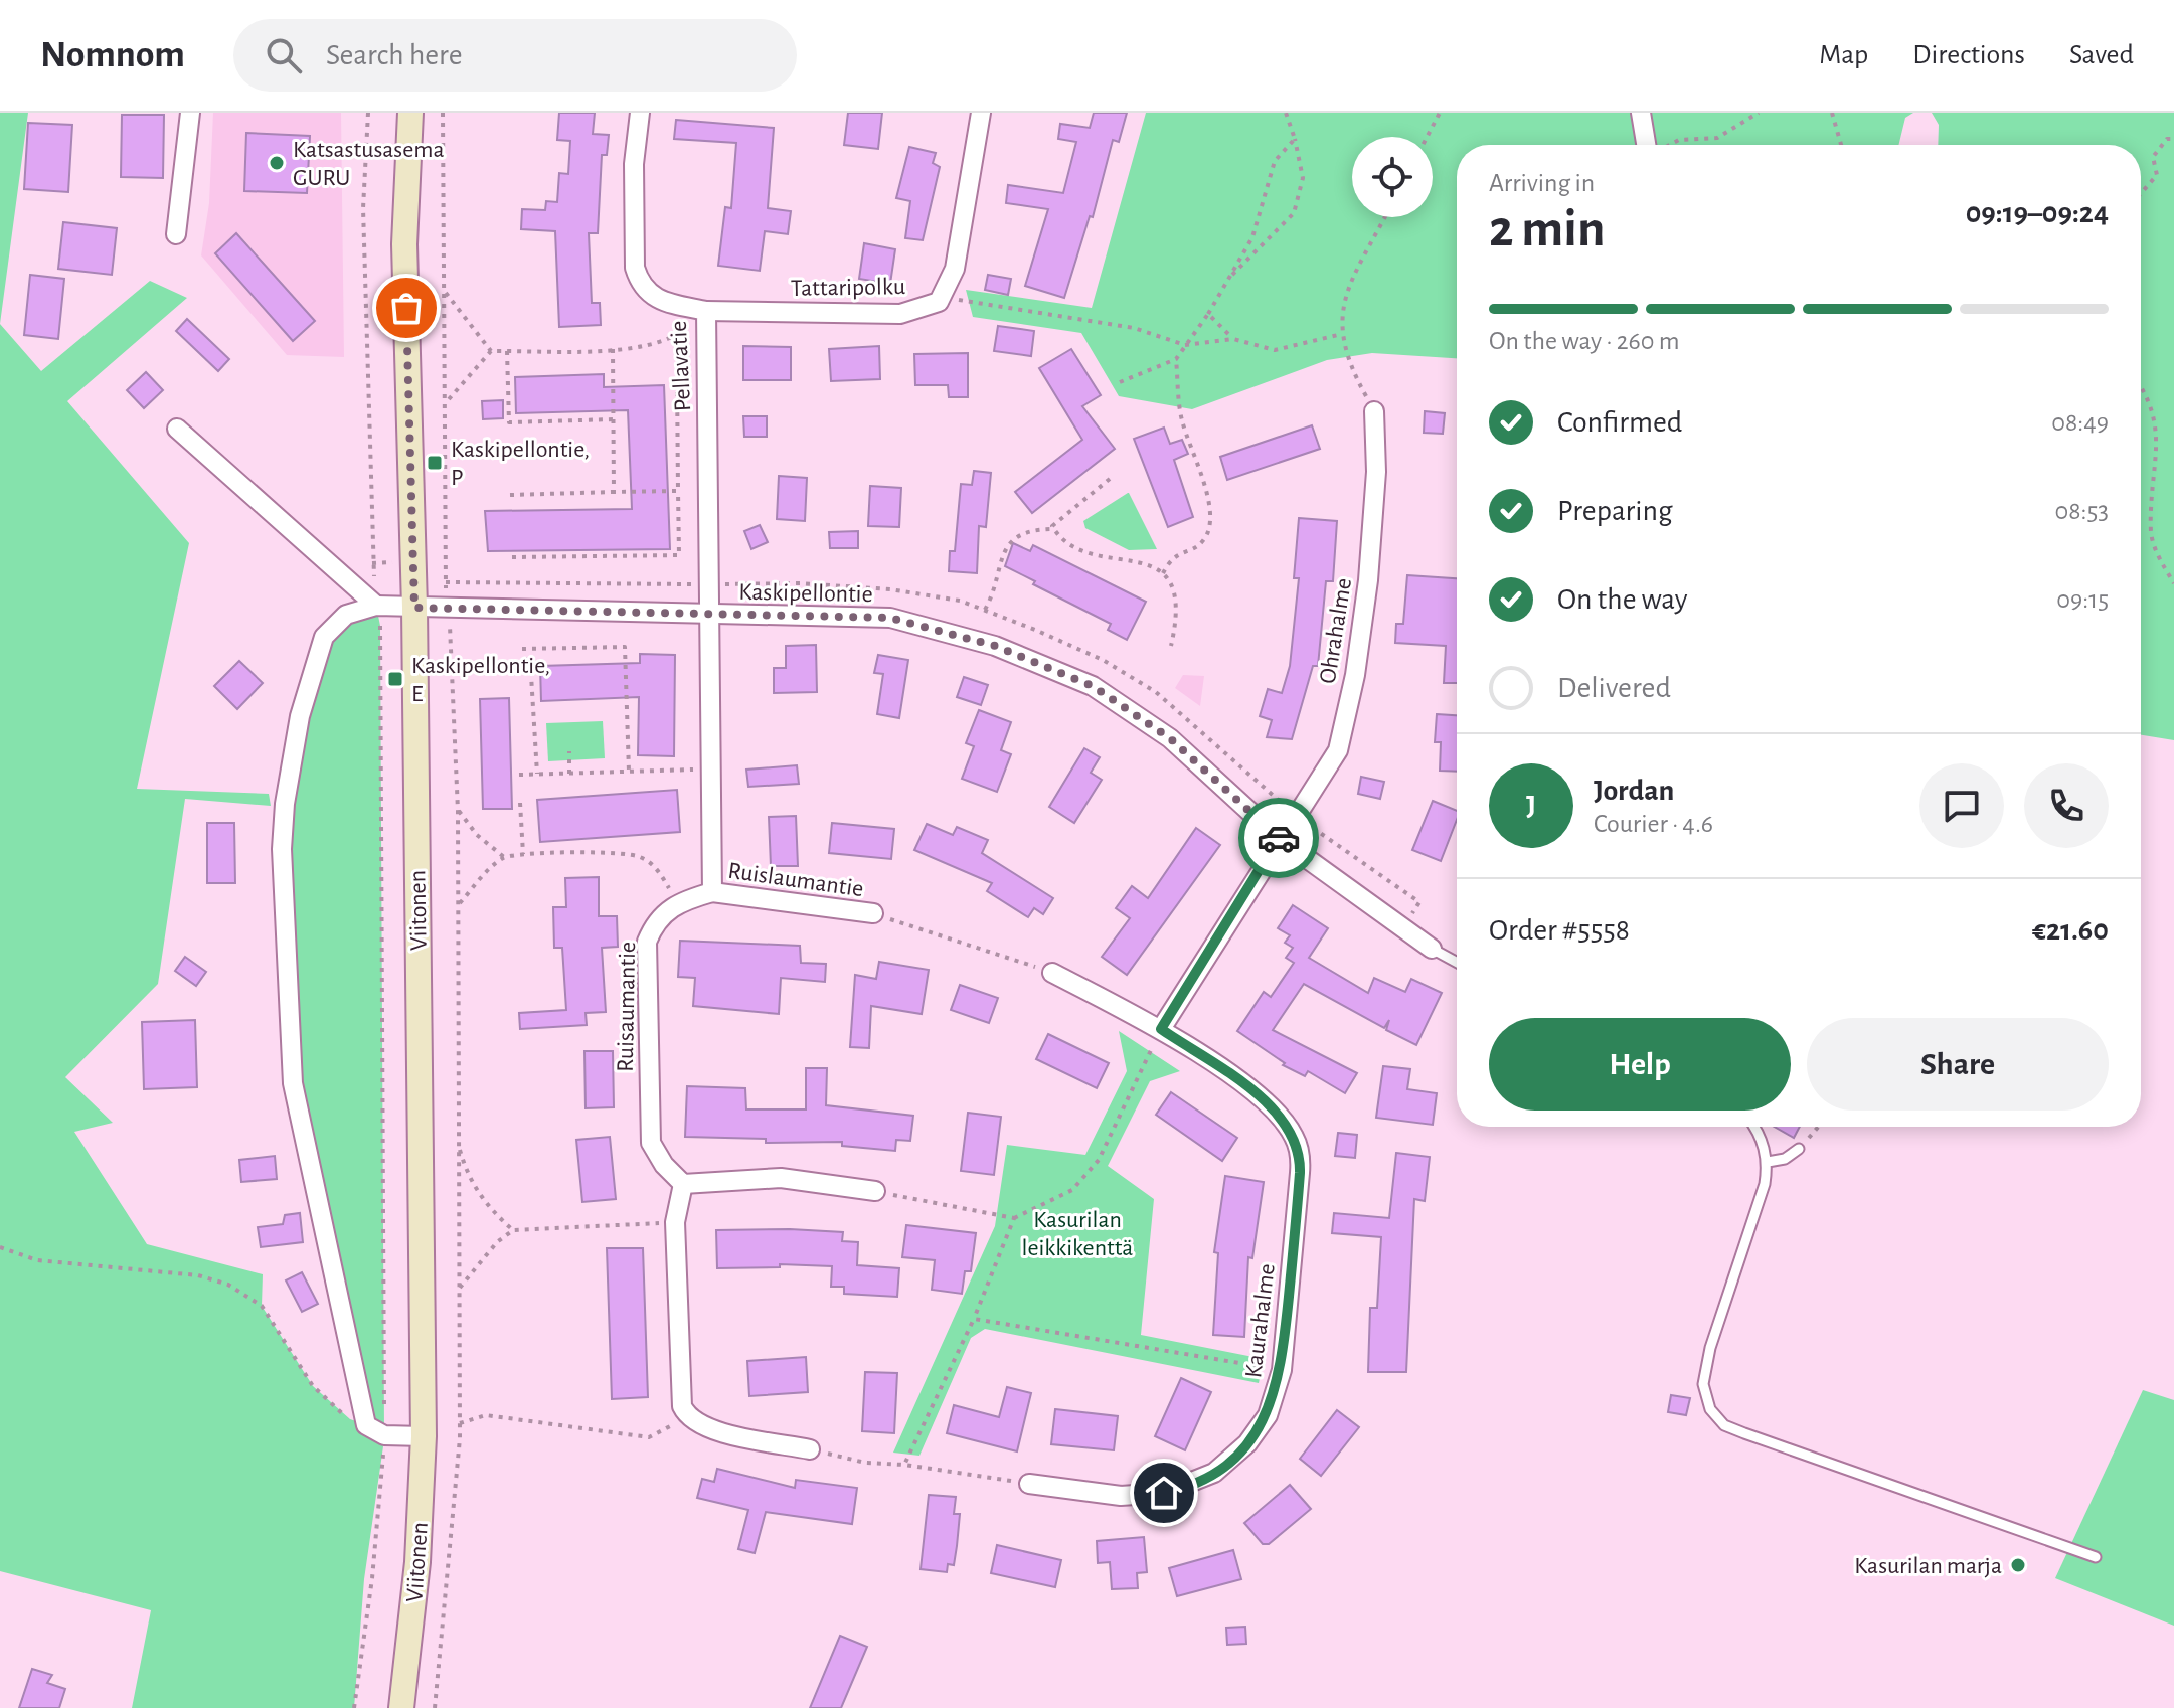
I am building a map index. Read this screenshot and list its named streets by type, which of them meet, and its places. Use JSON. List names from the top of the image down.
{
  "streets": {
    "main road": ["Viitonen"],
    "street": [
      "Tattaripolku",
      "Pellavatie",
      "Kaskipellontie",
      "Ohrahalme",
      "Ruislaumantie",
      "Ruisaumantie",
      "Kaurahalme"
    ]
  },
  "crossings": [
    ["Tattaripolku", "Pellavatie"],
    ["Pellavatie", "Kaskipellontie"],
    ["Kaskipellontie", "Ohrahalme"],
    ["Kaskipellontie", "Viitonen"]
  ],
  "parks": ["Kasurilan leikkikenttä"],
  "places": {
    "other": ["Katsastusasema GURU", "Kasurilan marja"],
    "transit": ["Kaskipellontie, P", "Kaskipellontie, E"]
  },
  "page": {
    "header": "Nomnom",
    "search": "Search here",
    "nav": ["Map", "Directions", "Saved"],
    "heading": ["2 min", "Arriving in", "09:19–09:24"],
    "panel": [
      "Jordan",
      "Courier · 4.6",
      "Order #5558",
      "€21.60"
    ],
    "bar": "On the way · 260 m",
    "list": [
      ["Confirmed", "08:49"],
      ["Preparing", "08:53"],
      ["On the way", "09:15"],
      "Delivered"
    ],
    "round": "J",
    "buttons": ["Help", "Share"]
  }
}
